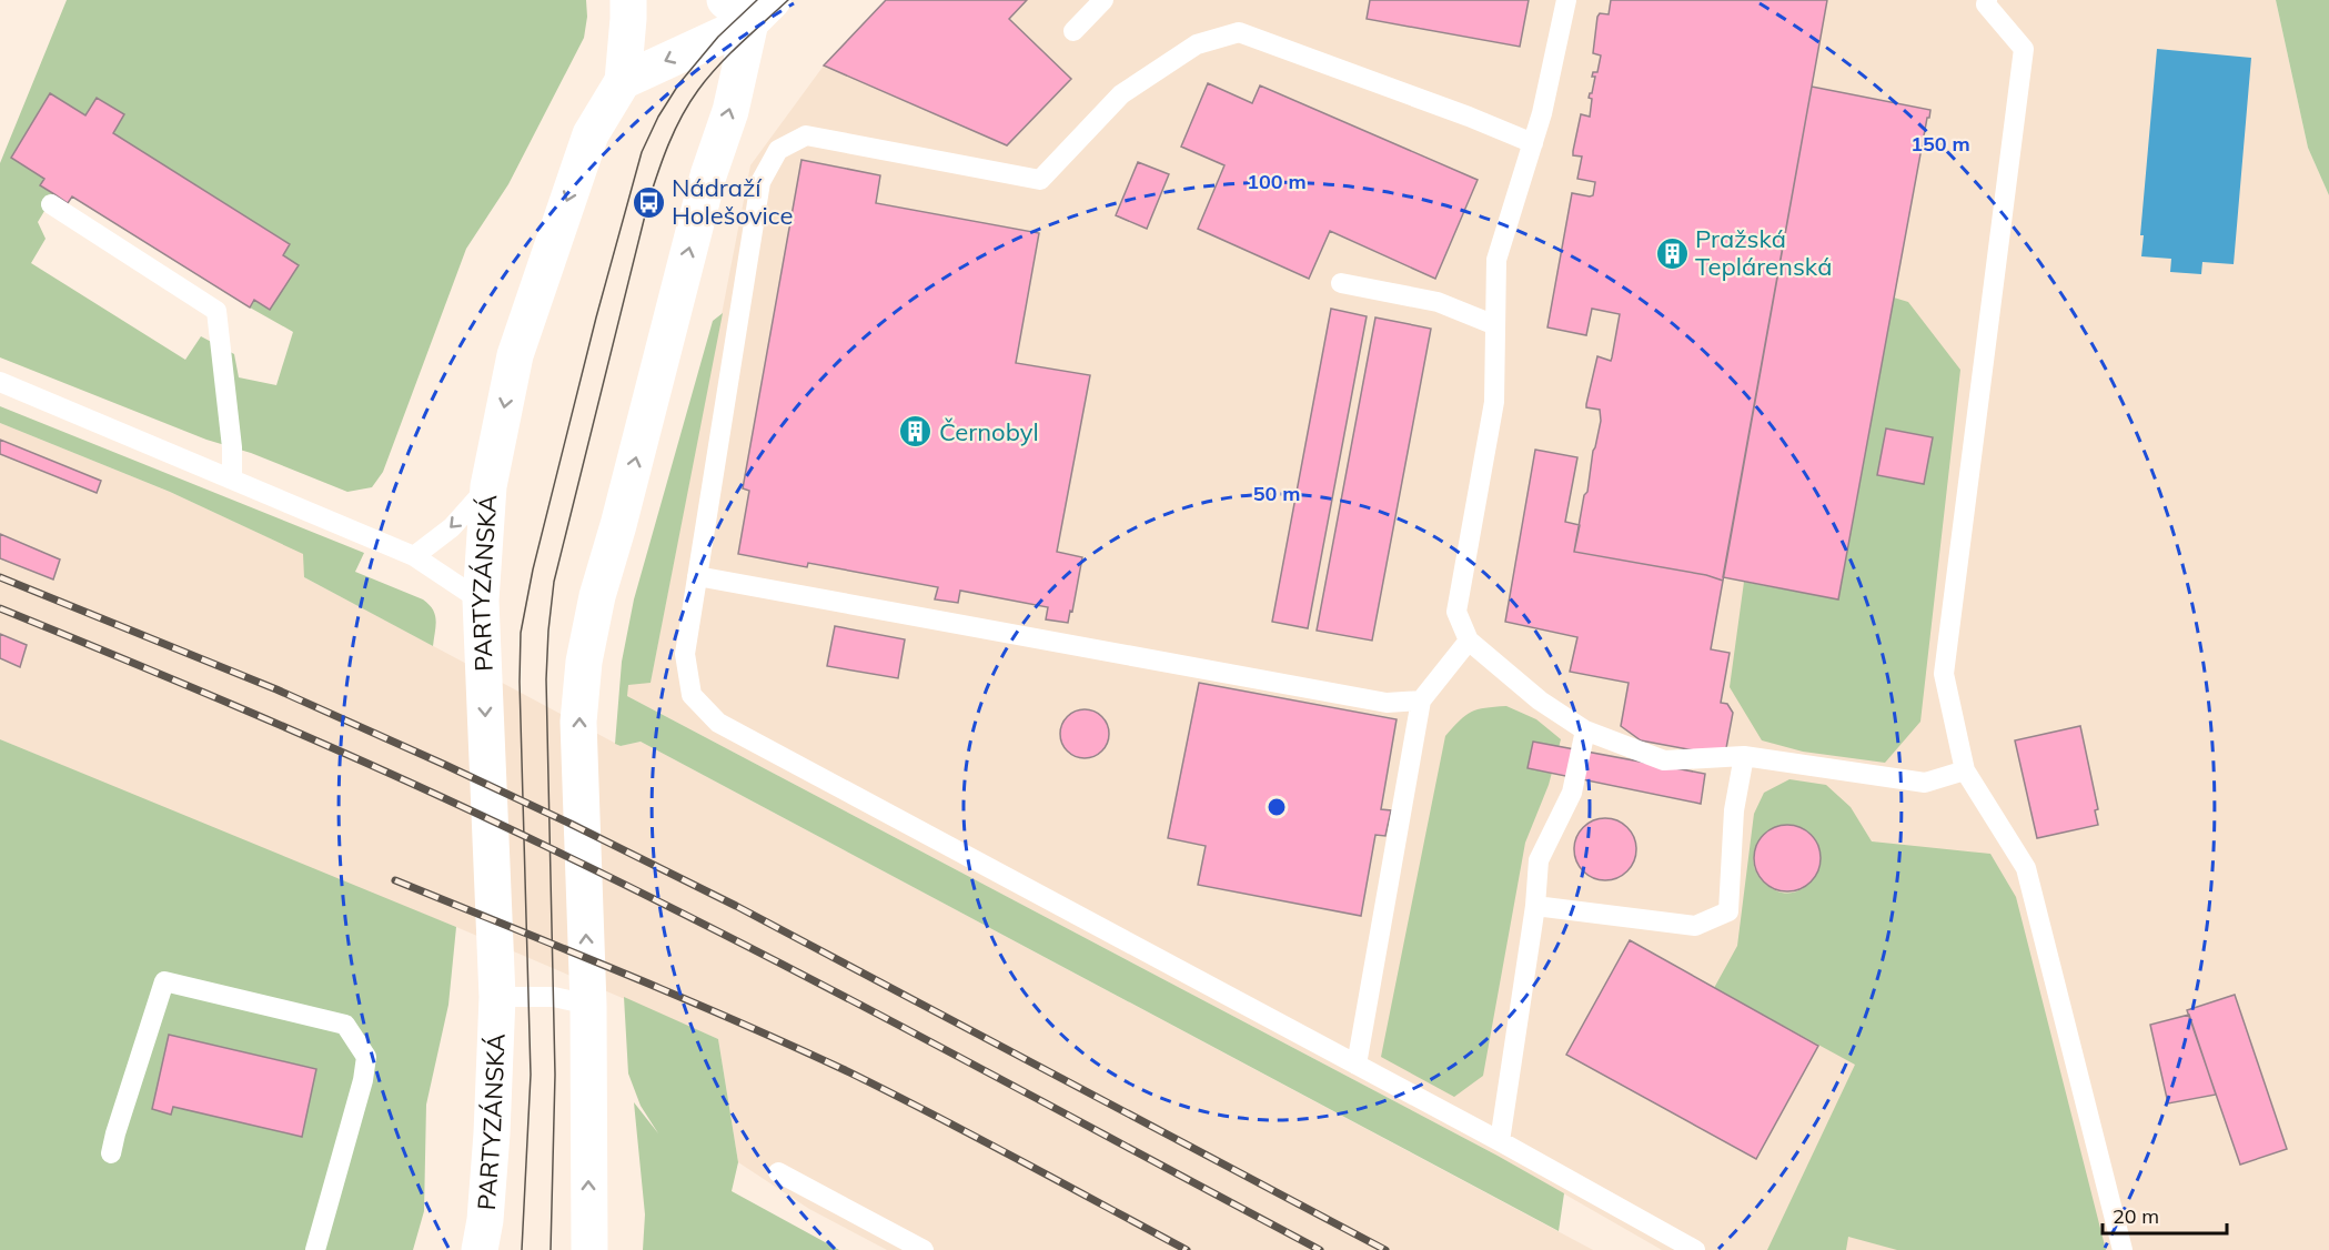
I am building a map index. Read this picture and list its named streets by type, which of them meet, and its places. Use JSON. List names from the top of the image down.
{
  "streets": {
    "main road": ["PARTYZÁNSKÁ"]
  },
  "places": {
    "bus stop": ["Nádraží Holešovice"],
    "building": ["Pražská Teplárenská", "Černobyl"]
  },
  "scale_bar": "20 m",
  "rings": ["150 m", "100 m", "50 m"]
}
